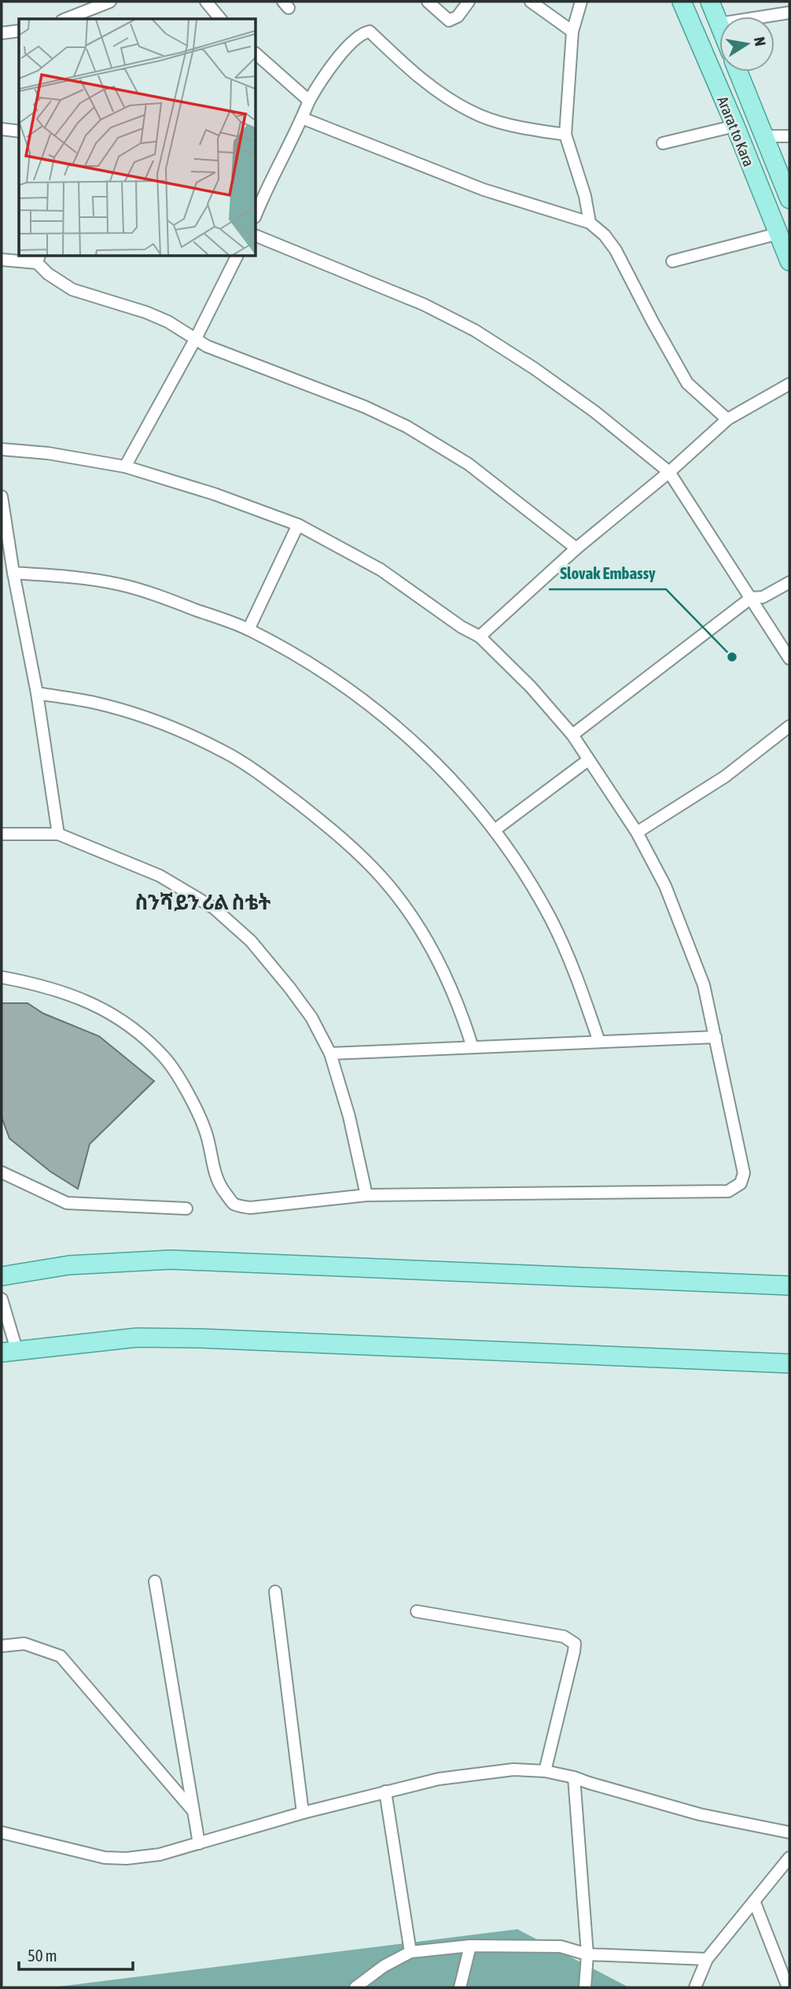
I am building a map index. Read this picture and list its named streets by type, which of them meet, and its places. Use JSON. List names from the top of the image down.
{
  "streets": {
    "main road": ["Ararat to Kara"]
  },
  "districts": ["ስንሻይን ሪል ስቴት"],
  "places": ["Slovak Embassy"],
  "scale_bar": "50 m",
  "north": "right"
}
